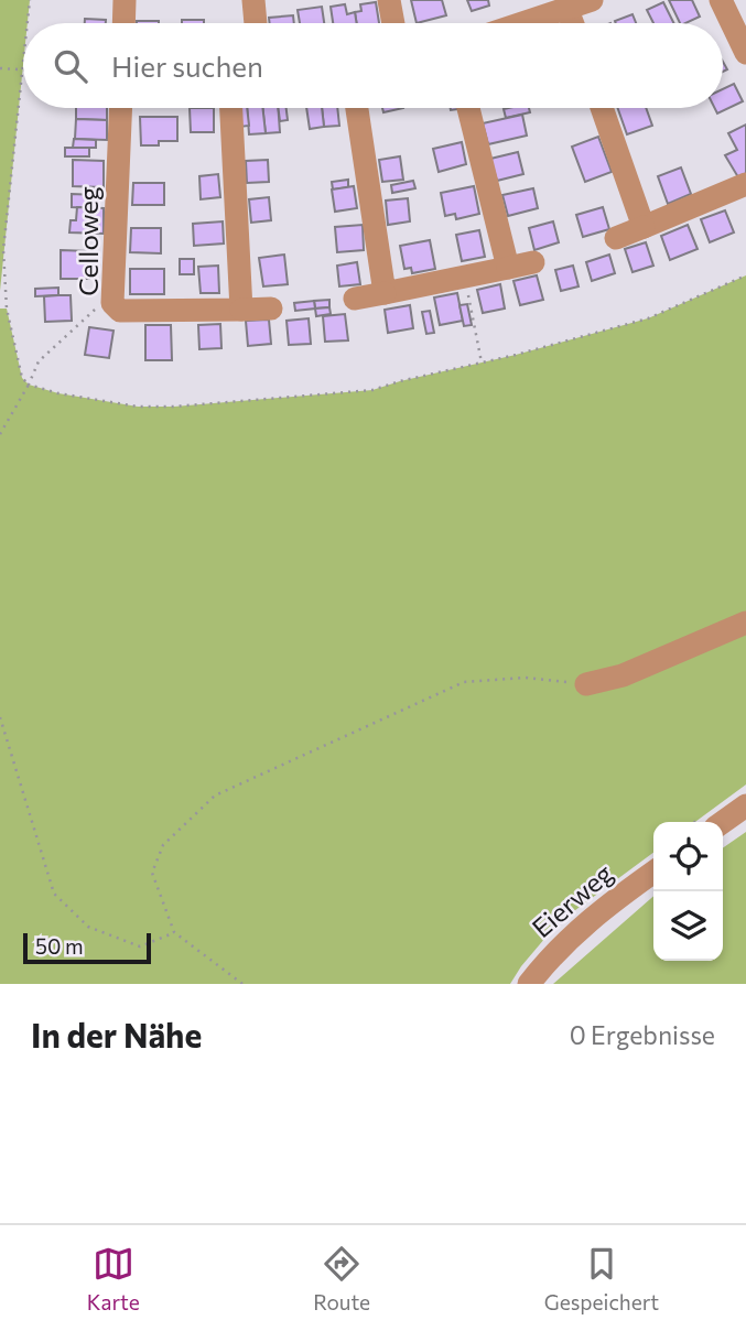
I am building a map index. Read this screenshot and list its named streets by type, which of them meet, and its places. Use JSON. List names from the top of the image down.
{
  "streets": {
    "street": ["Celloweg", "Eierweg"]
  },
  "scale_bar": "50 m",
  "page": {
    "search": "Hier suchen",
    "scale": "50 m",
    "heading": ["In der Nähe", "0 Ergebnisse"],
    "nav": ["Karte", "Route", "Gespeichert"]
  }
}
